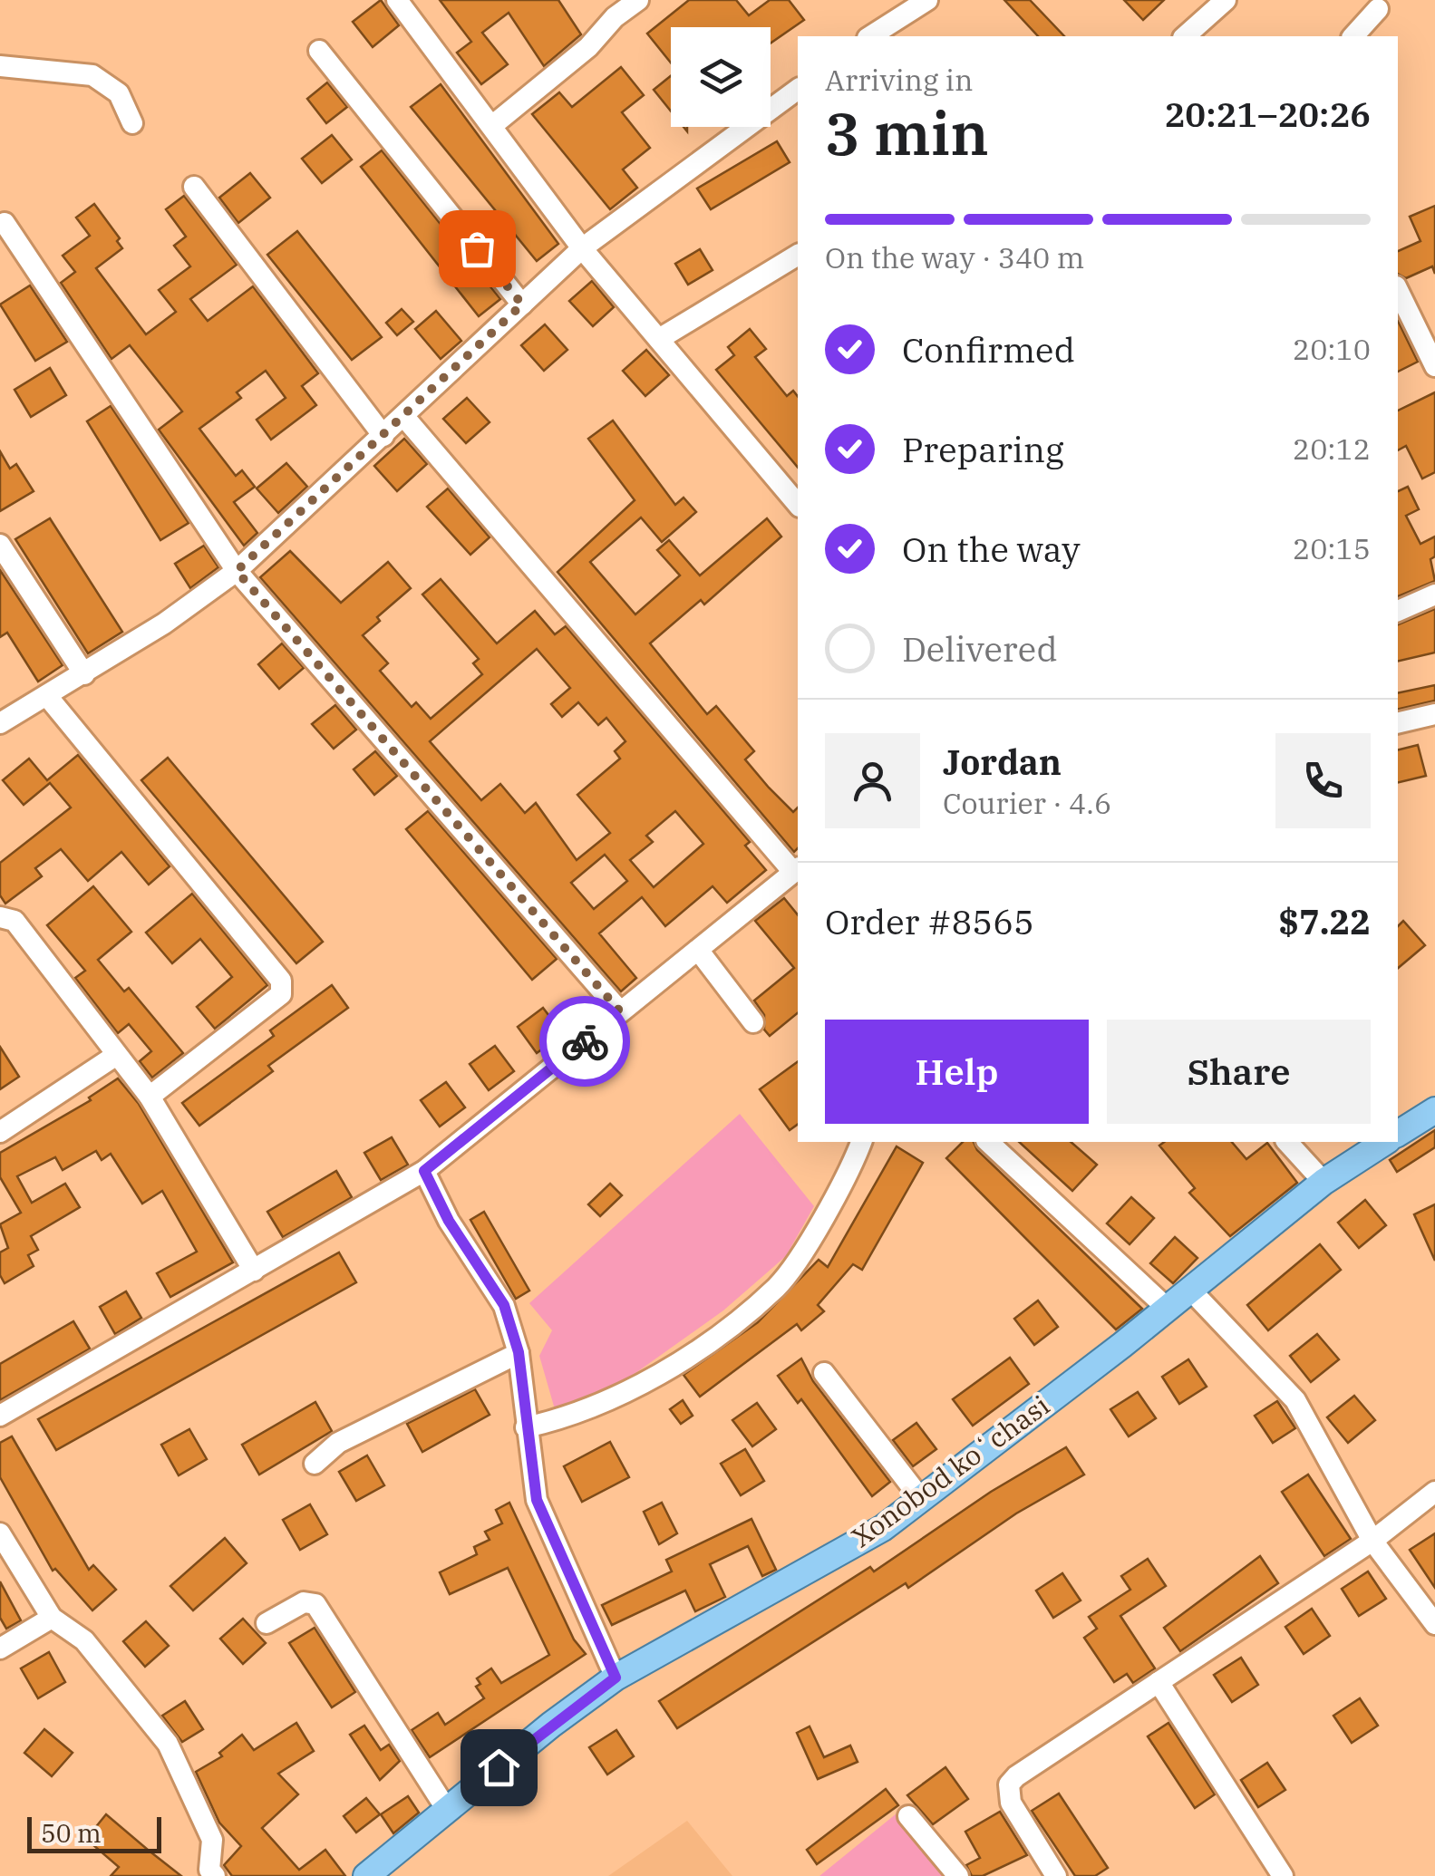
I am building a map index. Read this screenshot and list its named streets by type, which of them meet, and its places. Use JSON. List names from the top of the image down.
{
  "streets": {
    "main road": ["Xonobod koʻchasi"]
  },
  "scale_bar": "50 m",
  "page": {
    "heading": ["3 min", "Arriving in", "20:21–20:26"],
    "panel": [
      "Jordan",
      "Courier · 4.6",
      "Order #8565",
      "$7.22"
    ],
    "bar": "On the way · 340 m",
    "list": [
      ["Confirmed", "20:10"],
      ["Preparing", "20:12"],
      ["On the way", "20:15"],
      "Delivered"
    ],
    "buttons": ["Help", "Share"],
    "scale": "50 m"
  }
}
